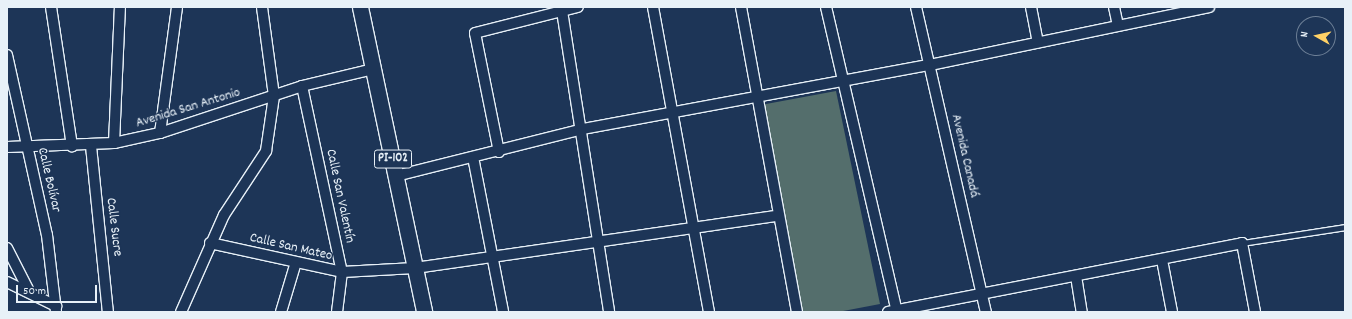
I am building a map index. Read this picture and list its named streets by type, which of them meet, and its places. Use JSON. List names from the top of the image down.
{
  "streets": {
    "main road": ["PI-102"],
    "street": [
      "Avenida San Antonio",
      "Avenida Canadá",
      "Calle Bolívar",
      "Calle San Valentín",
      "Calle Sucre",
      "Calle San Mateo"
    ]
  },
  "crossings": [
    ["Avenida San Antonio", "PI-102"],
    ["Avenida San Antonio", "Calle Bolívar"],
    ["Avenida San Antonio", "Calle San Valentín"],
    ["Avenida San Antonio", "Calle Sucre"],
    ["PI-102", "Calle San Mateo"],
    ["Calle San Valentín", "Calle San Mateo"]
  ],
  "scale_bar": "50 m",
  "north": "left"
}
